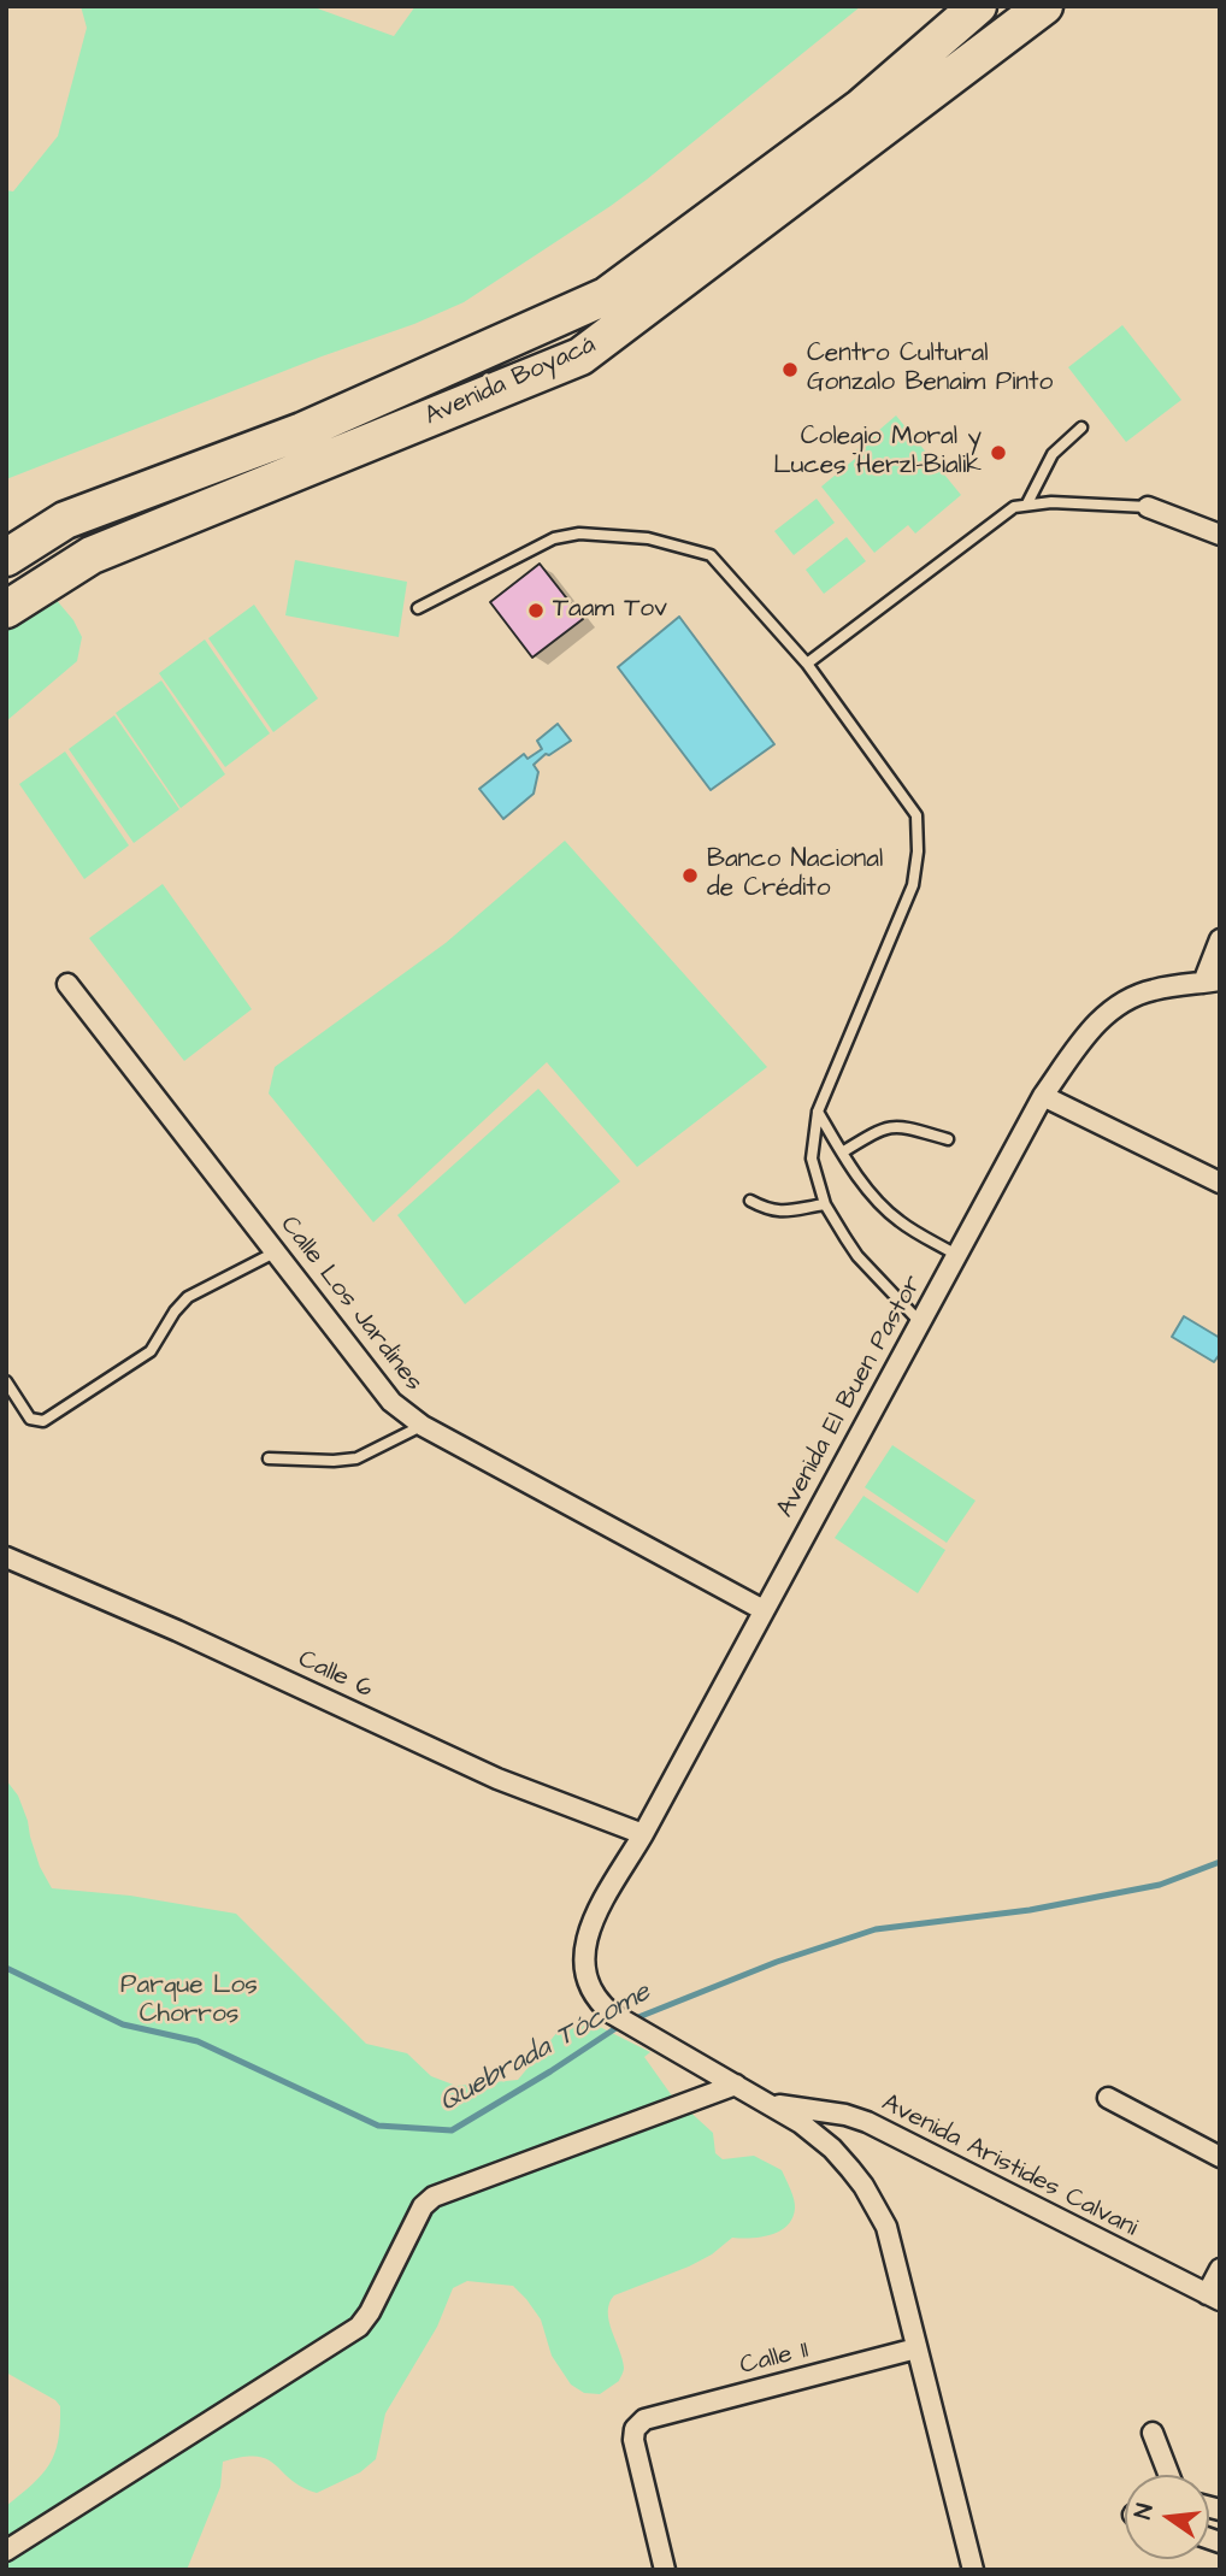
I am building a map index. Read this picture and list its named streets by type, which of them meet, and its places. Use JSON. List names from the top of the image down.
{
  "streets": {
    "highway": ["Avenida Boyacá"],
    "street": [
      "Calle Los Jardines",
      "Avenida El Buen Pastor",
      "Calle 6",
      "Avenida Aristides Calvani",
      "Calle 11"
    ]
  },
  "crossings": [
    ["Calle Los Jardines", "Avenida El Buen Pastor"],
    ["Avenida El Buen Pastor", "Calle 6"],
    ["Avenida El Buen Pastor", "Avenida Aristides Calvani"],
    ["Avenida El Buen Pastor", "Calle 11"]
  ],
  "water": ["Quebrada Tócome"],
  "parks": ["Parque Los Chorros"],
  "places": [
    "Centro Cultural Gonzalo Benaim Pinto",
    "Colegio Moral y Luces Herzl-Bialik",
    "Taam Tov",
    "Banco Nacional de Crédito"
  ],
  "north": "left"
}
